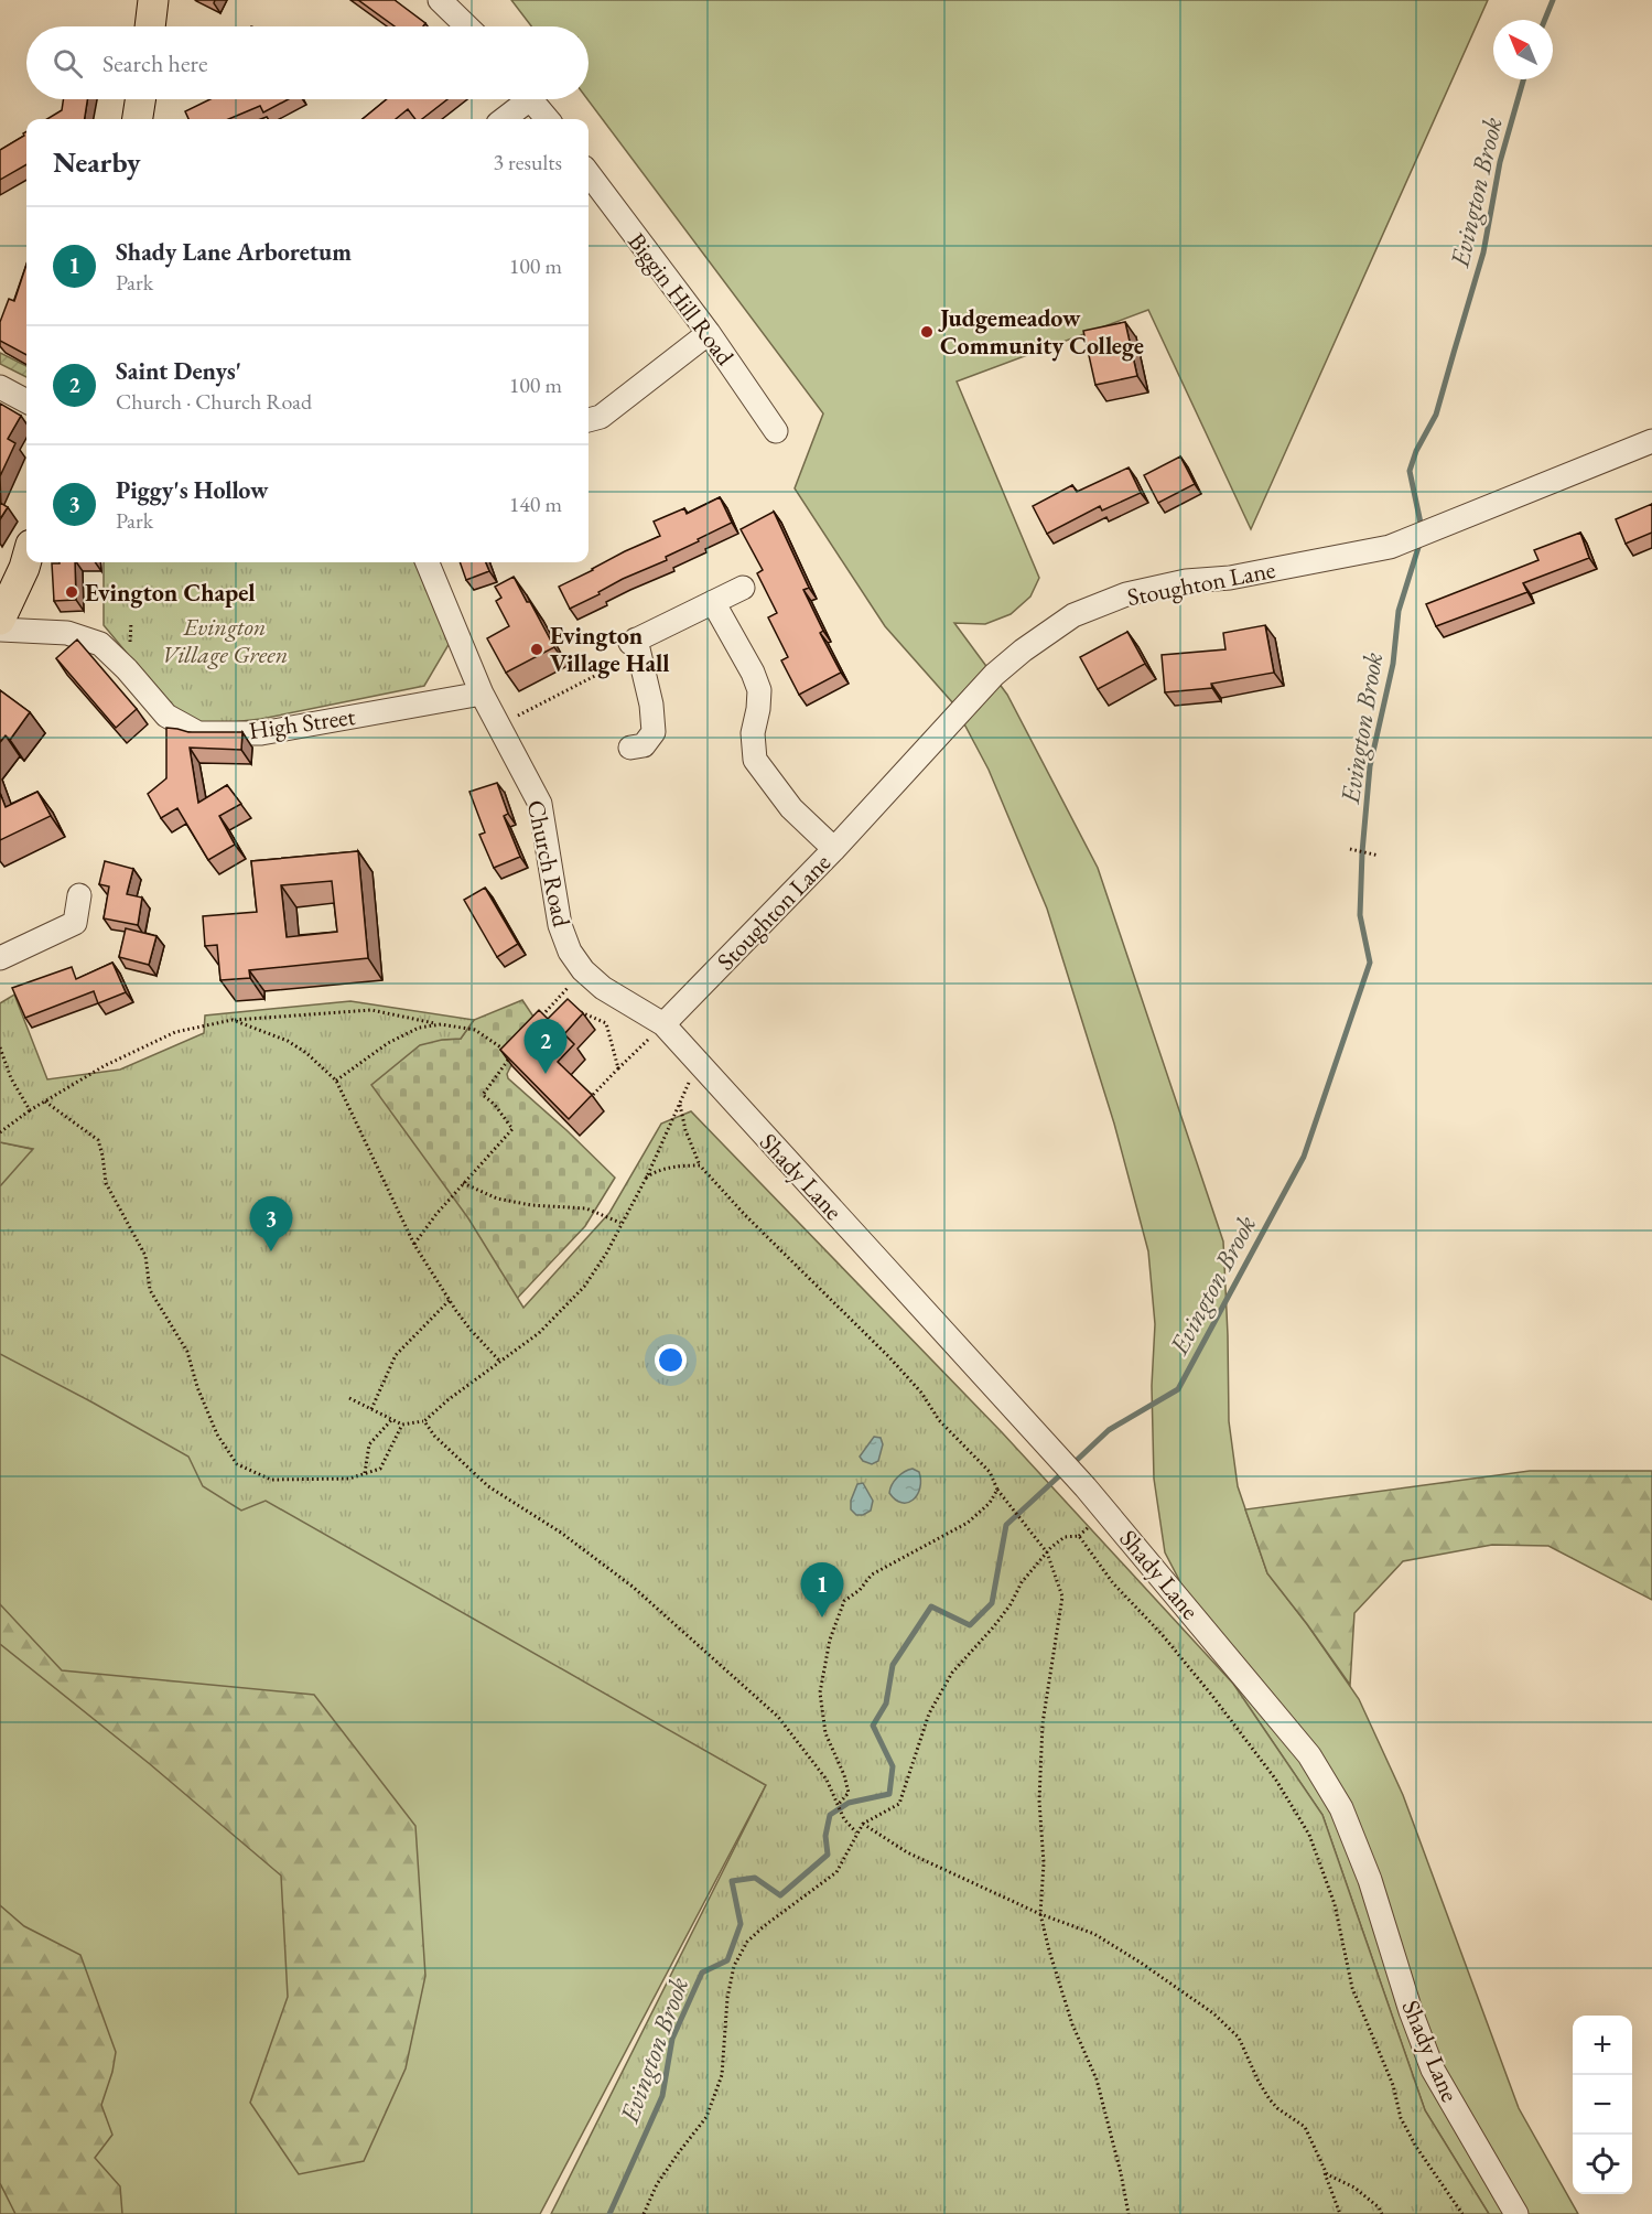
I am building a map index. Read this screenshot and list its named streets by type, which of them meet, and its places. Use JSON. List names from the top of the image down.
{
  "streets": {
    "street": [
      "Biggin Hill Road",
      "Stoughton Lane",
      "High Street",
      "Church Road",
      "Shady Lane"
    ]
  },
  "crossings": [
    ["Stoughton Lane", "Church Road"],
    ["Stoughton Lane", "Shady Lane"],
    ["High Street", "Church Road"],
    ["Church Road", "Shady Lane"]
  ],
  "water": ["Evington Brook"],
  "parks": ["Evington Village Green"],
  "places": ["Judgemeadow Community College", "Evington Chapel", "Evington Village Hall"],
  "north": "top left",
  "page": {
    "search": "Search here",
    "heading": ["Nearby", "3 results"],
    "list": [
      {
        "mark": "1",
        "name": "Shady Lane Arboretum",
        "note": "Park",
        "value": "100 m"
      },
      {
        "mark": "2",
        "name": "Saint Denys'",
        "note": "Church · Church Road",
        "value": "100 m"
      },
      {
        "mark": "3",
        "name": "Piggy's Hollow",
        "note": "Park",
        "value": "140 m"
      }
    ],
    "pins": ["2", "3", "1"],
    "map_buttons": ["+", "−"]
  }
}
